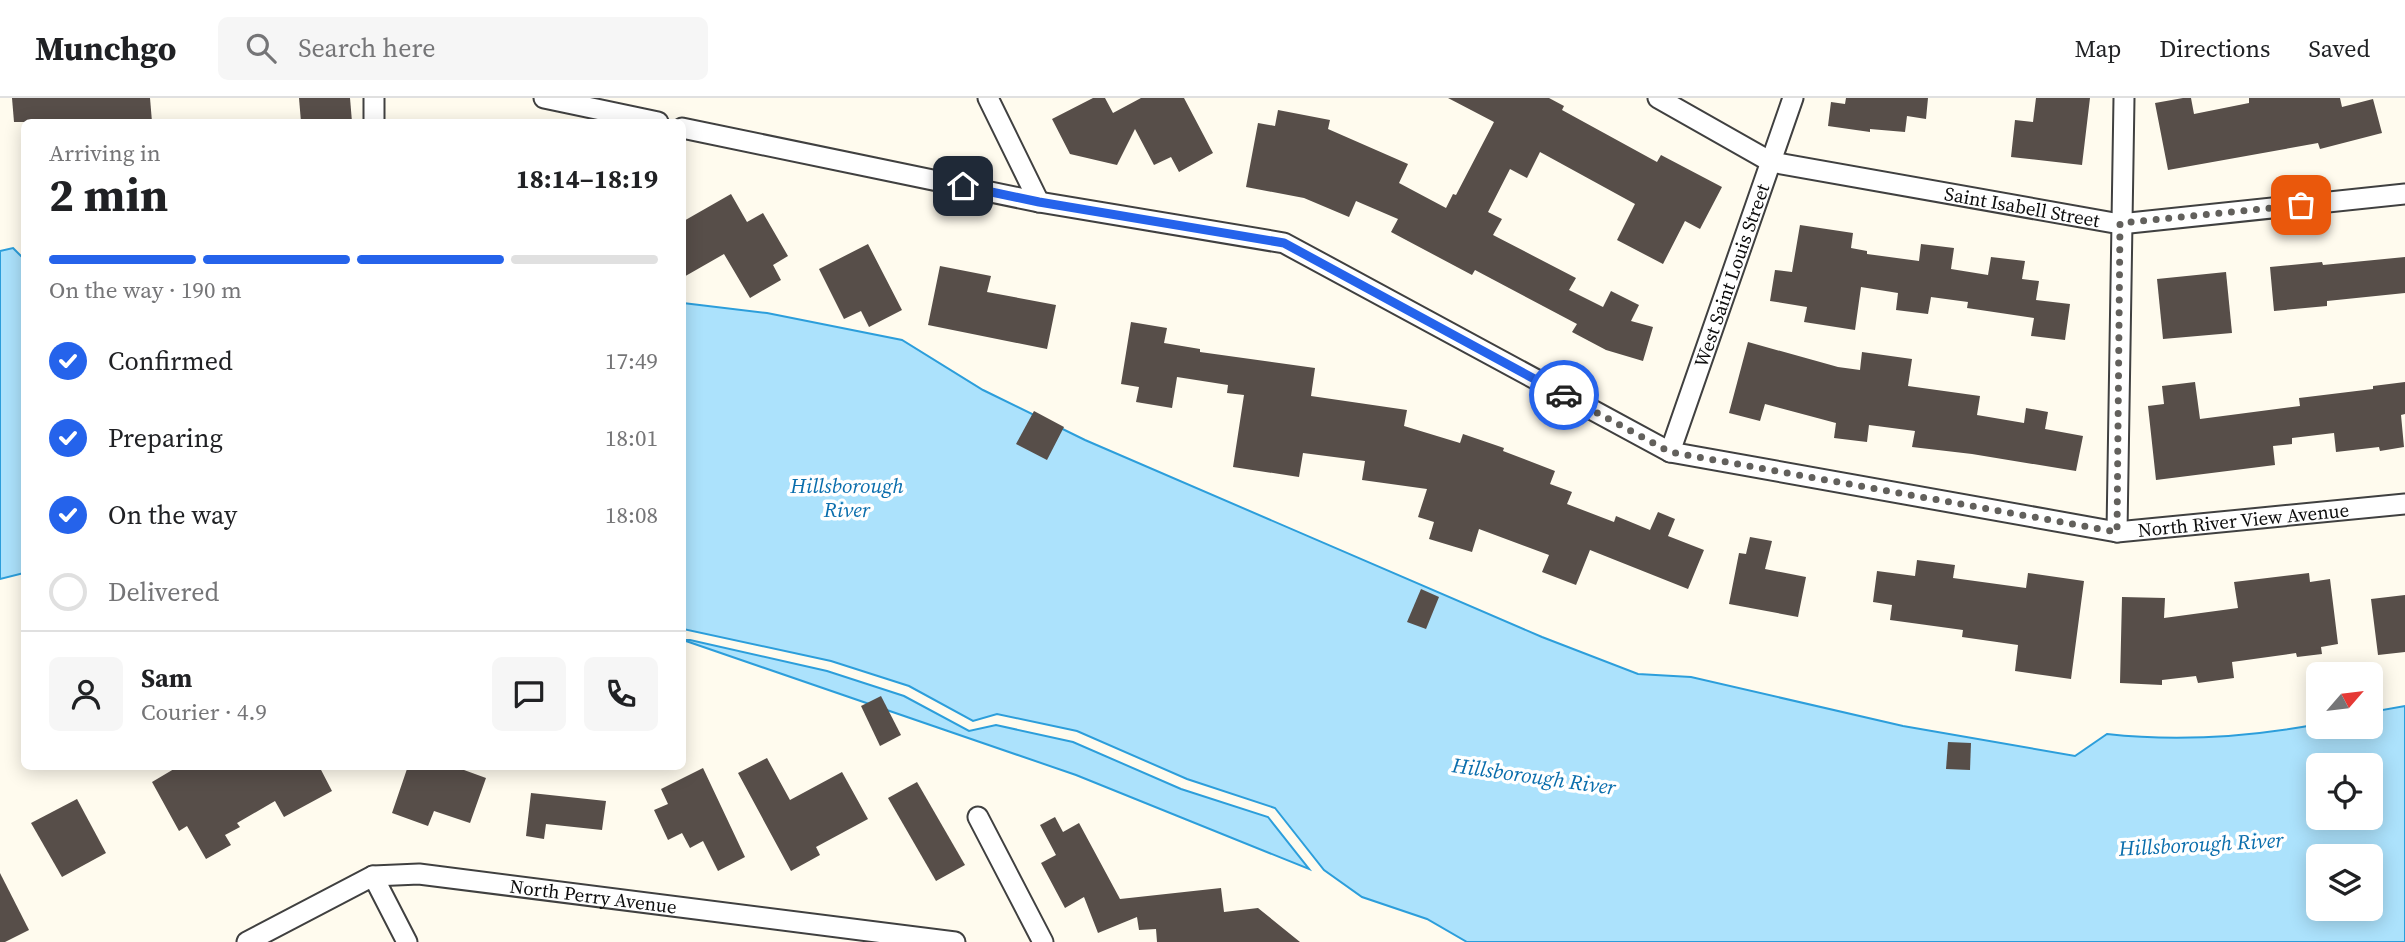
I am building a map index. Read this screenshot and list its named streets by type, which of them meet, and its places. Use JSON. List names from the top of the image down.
{
  "streets": {
    "street": [
      "Saint Isabell Street",
      "West Saint Louis Street",
      "North River View Avenue",
      "North Perry Avenue"
    ]
  },
  "crossings": [
    ["Saint Isabell Street", "West Saint Louis Street"],
    ["West Saint Louis Street", "North River View Avenue"]
  ],
  "water": ["Hillsborough River"],
  "north": "top right",
  "page": {
    "header": "Munchgo",
    "search": "Search here",
    "nav": ["Map", "Directions", "Saved"],
    "heading": ["2 min", "Arriving in", "18:14–18:19"],
    "panel": ["Sam", "Courier · 4.9"],
    "bar": "On the way · 190 m",
    "list": [
      ["Confirmed", "17:49"],
      ["Preparing", "18:01"],
      ["On the way", "18:08"],
      "Delivered"
    ]
  }
}
